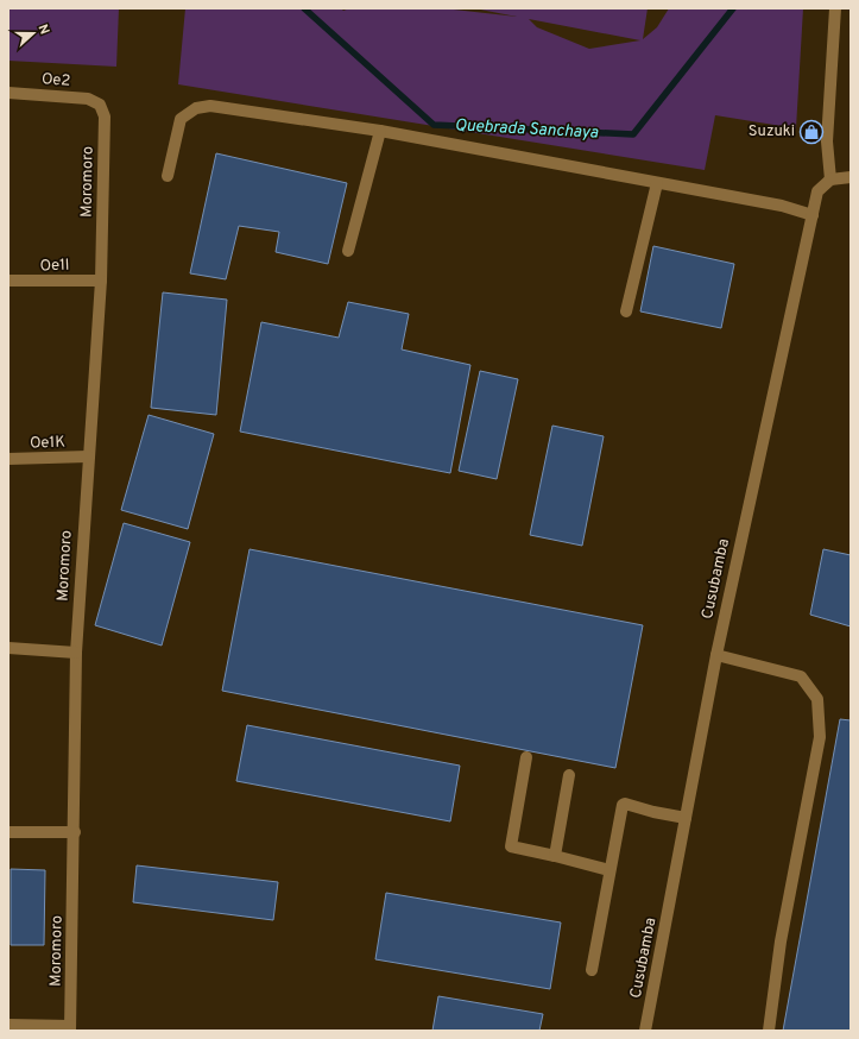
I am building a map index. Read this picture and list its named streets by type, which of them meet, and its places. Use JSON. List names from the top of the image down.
{
  "streets": {
    "street": [
      "Oe2",
      "Moromoro",
      "Oe1l",
      "Oe1K",
      "Cusubamba"
    ]
  },
  "crossings": [
    ["Oe2", "Moromoro"],
    ["Moromoro", "Oe1l"],
    ["Moromoro", "Oe1K"]
  ],
  "water": ["Quebrada Sanchaya"],
  "places": {
    "shop": ["Suzuki"]
  },
  "north": "right"
}
